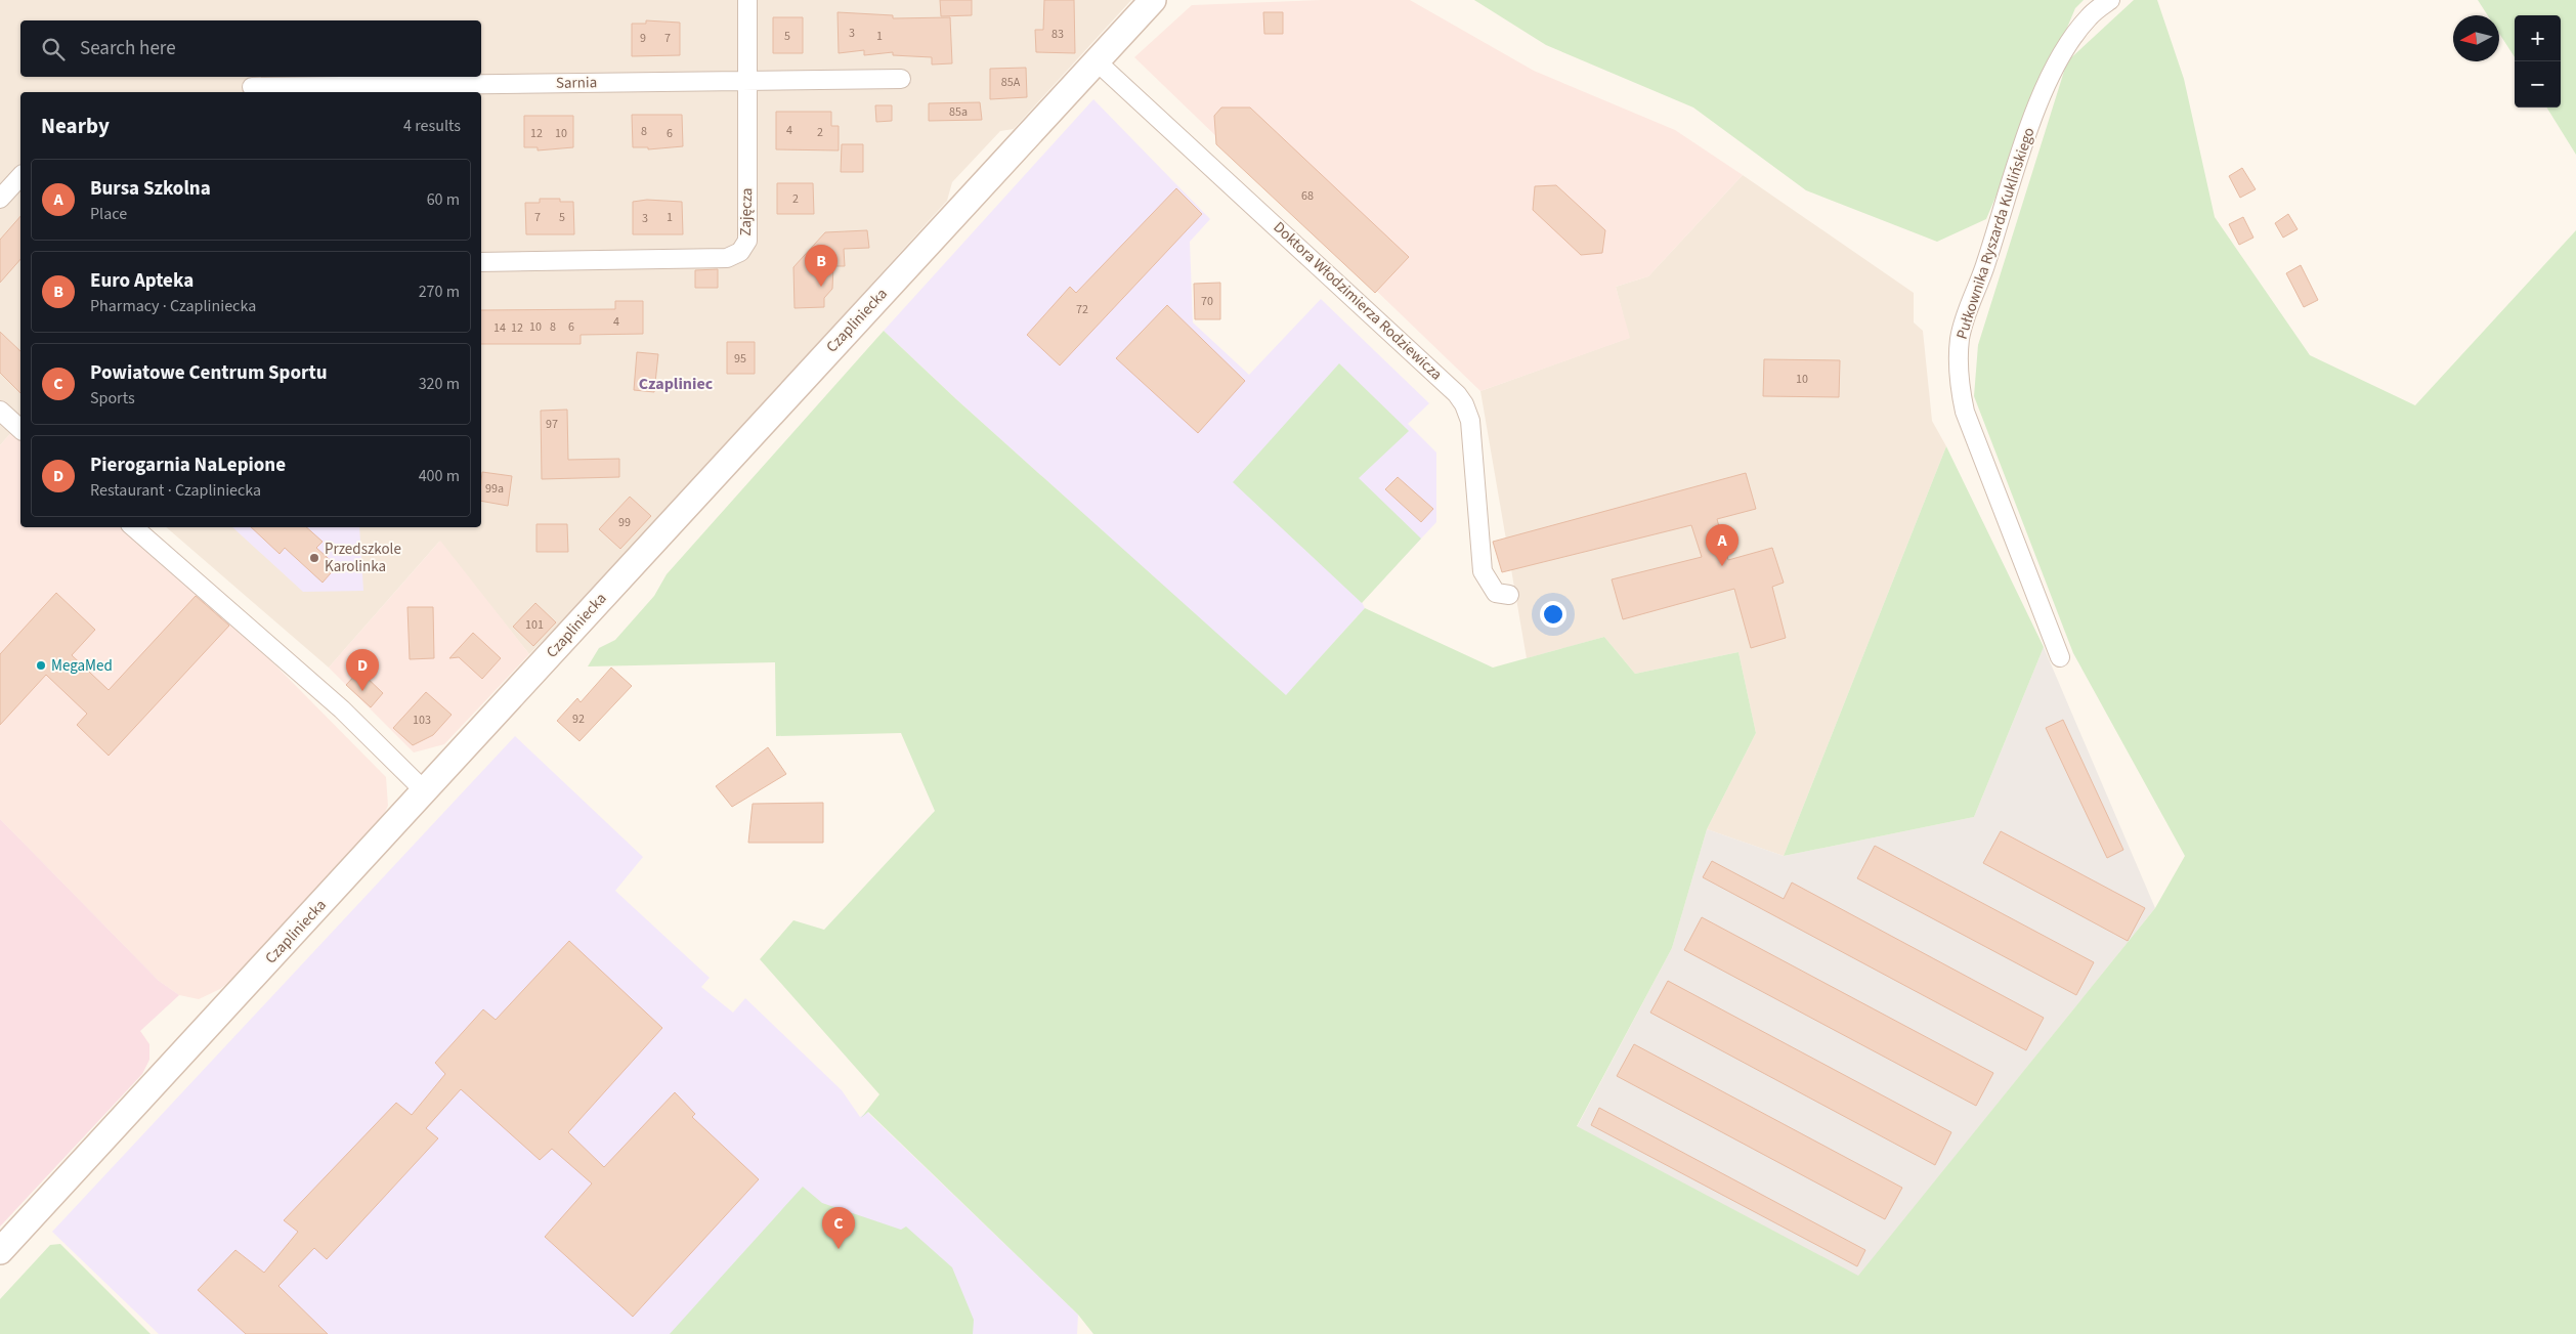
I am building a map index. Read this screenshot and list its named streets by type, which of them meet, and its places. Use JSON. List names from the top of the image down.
{
  "streets": {
    "main road": ["Czapliniecka"],
    "street": [
      "Sarnia",
      "Zajęcza",
      "Pułkownika Ryszarda Kuklińskiego",
      "Doktora Włodzimierza Rodziewicza"
    ]
  },
  "crossings": [
    ["Sarnia", "Zajęcza"],
    ["Doktora Włodzimierza Rodziewicza", "Czapliniecka"]
  ],
  "districts": ["Czapliniec"],
  "places": ["Przedszkole Karolinka", "MegaMed"],
  "house_numbers": [
    "3",
    "83",
    "5",
    "1",
    "9",
    "7",
    "85A",
    "85a",
    "4",
    "8",
    "2",
    "12",
    "10",
    "6",
    "68",
    "2",
    "7",
    "5",
    "1",
    "3",
    "70",
    "72",
    "4",
    "10",
    "8",
    "6",
    "14",
    "12",
    "95",
    "10",
    "97",
    "99a",
    "99",
    "101",
    "92",
    "103"
  ],
  "north": "left",
  "page": {
    "map_buttons": ["+", "−"],
    "search": "Search here",
    "heading": ["Nearby", "4 results"],
    "list": [
      {
        "mark": "A",
        "name": "Bursa Szkolna",
        "note": "Place",
        "value": "60 m"
      },
      {
        "mark": "B",
        "name": "Euro Apteka",
        "note": "Pharmacy · Czapliniecka",
        "value": "270 m"
      },
      {
        "mark": "C",
        "name": "Powiatowe Centrum Sportu",
        "note": "Sports",
        "value": "320 m"
      },
      {
        "mark": "D",
        "name": "Pierogarnia NaLepione",
        "note": "Restaurant · Czapliniecka",
        "value": "400 m"
      }
    ],
    "pins": [
      "B",
      "A",
      "D",
      "C"
    ]
  }
}
